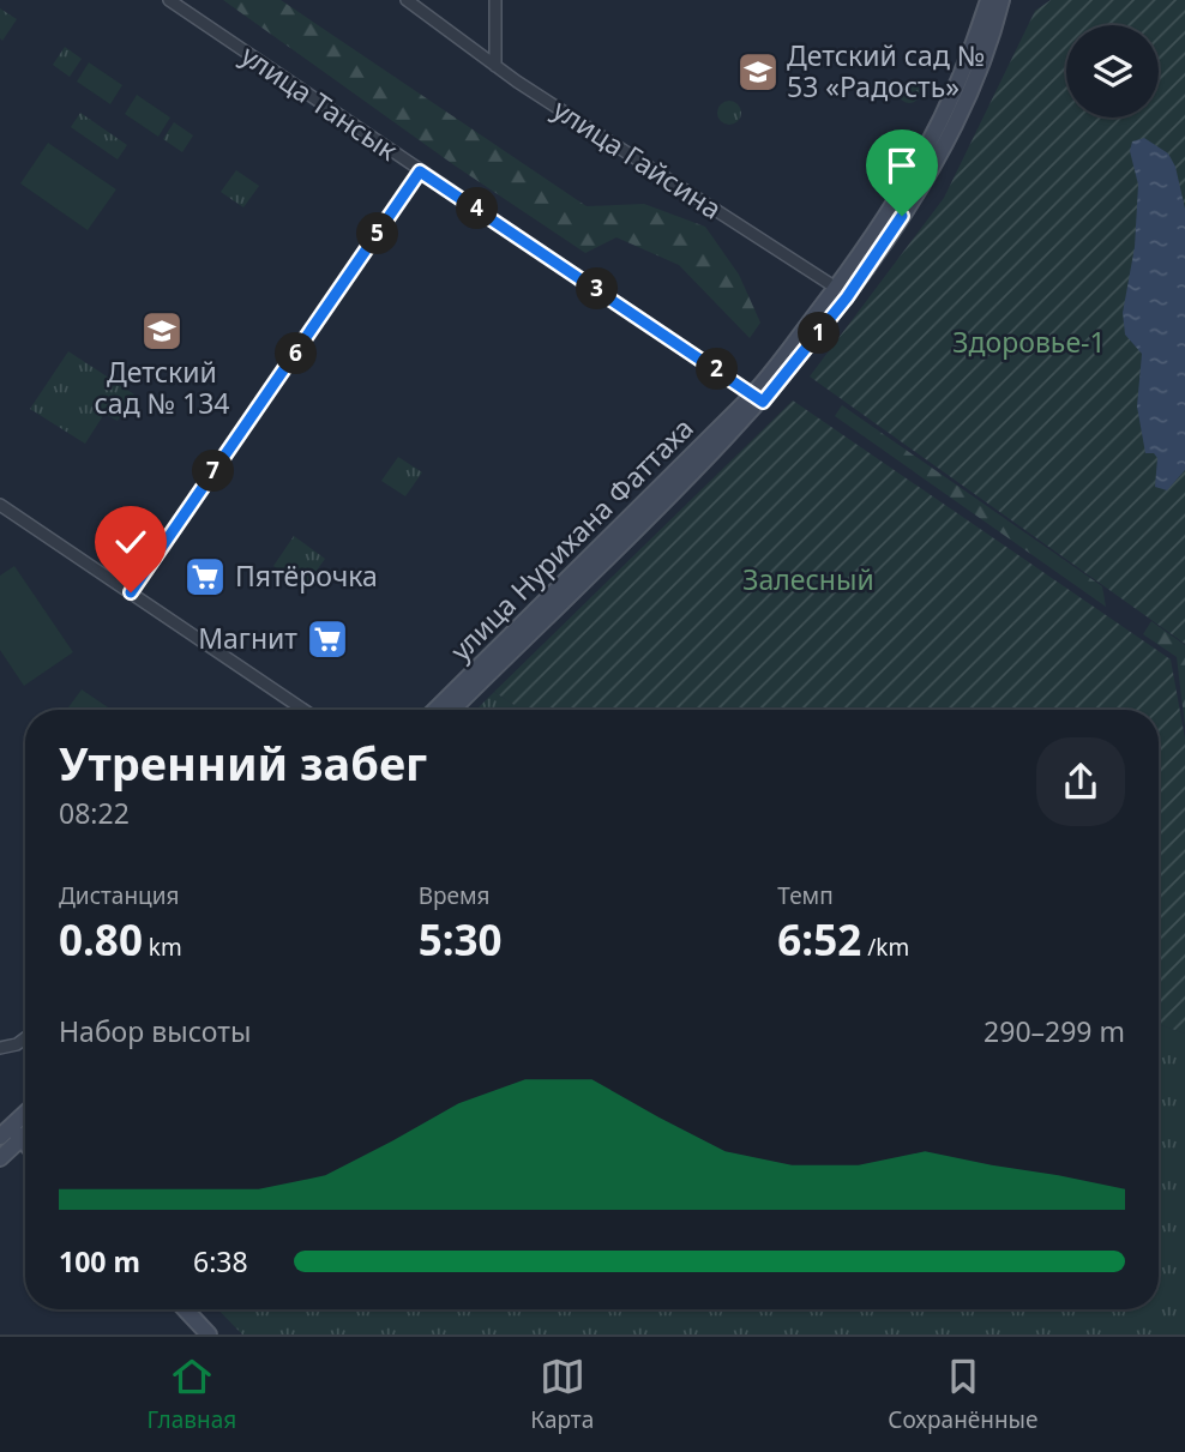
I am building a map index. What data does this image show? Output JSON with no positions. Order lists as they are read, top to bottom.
{
  "streets": {
    "street": ["улица Тансык", "улица Гайсина", "улица Нурихана Фаттаха"]
  },
  "crossings": [
    ["улица Тансык", "улица Нурихана Фаттаха"]
  ],
  "parks": ["Здоровье-1", "Залесный"],
  "places": {
    "school or university": ["Детский сад № 53 «Радость»", "Детский сад № 134"],
    "supermarket": ["Пятёрочка", "Магнит"]
  },
  "page": {
    "pins": [
      "4",
      "5",
      "3",
      "1",
      "6",
      "2",
      "7"
    ],
    "heading": ["Утренний забег", "08:22"],
    "stats": [
      ["Дистанция", "0.80 km"],
      ["Время", "5:30"],
      ["Темп", "6:52 /km"]
    ],
    "chart": ["Набор высоты", "290–299 m"],
    "list": [
      {
        "name": "100 m",
        "note": "6:38"
      }
    ],
    "tabs": ["Главная", "Карта", "Сохранённые"]
  }
}
